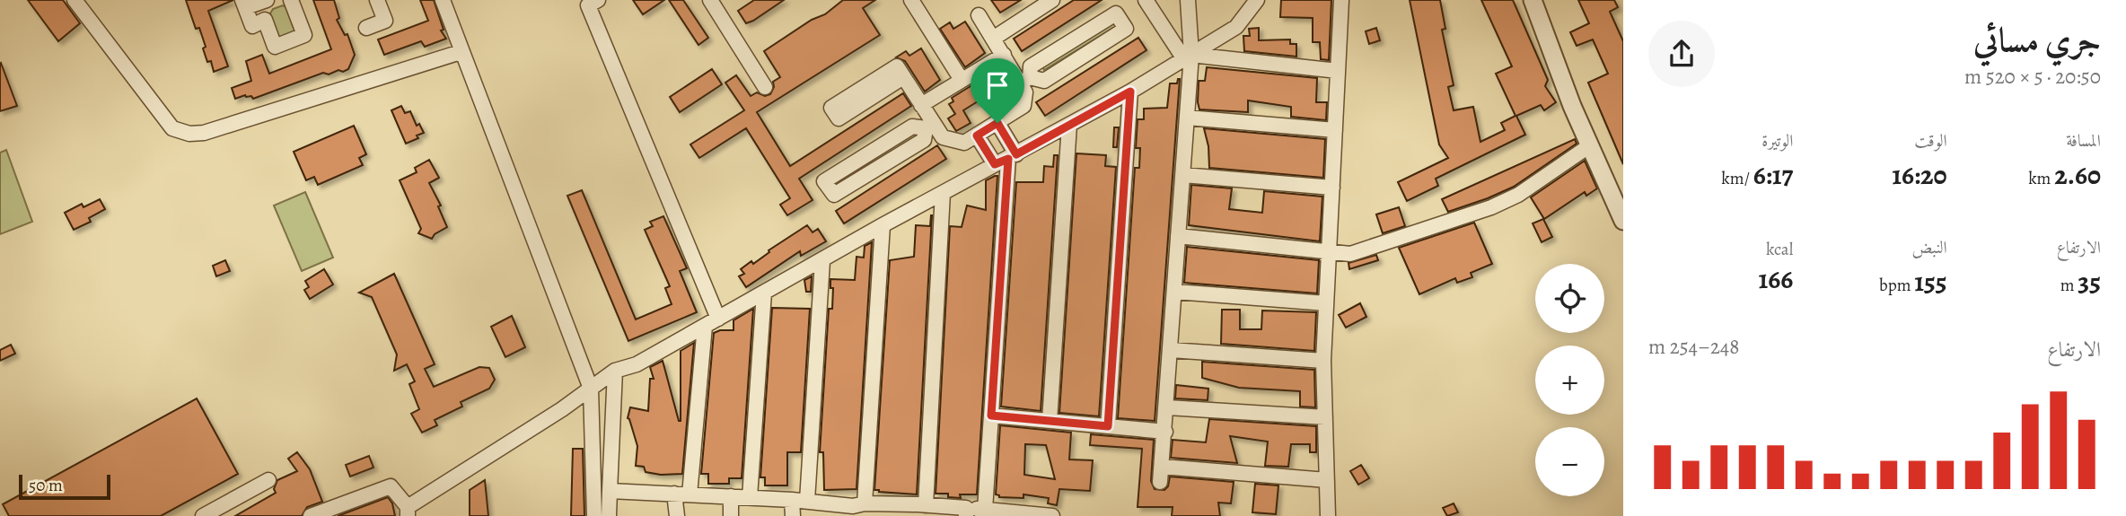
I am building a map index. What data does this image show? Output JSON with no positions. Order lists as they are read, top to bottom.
{
  "scale_bar": "50 m",
  "page": {
    "heading": ["جري مسائي", "20:50 · 5 × 520 m"],
    "stats": [
      ["المسافة", "2.60 km"],
      ["الوقت", "16:20"],
      ["الوتيرة", "6:17 /km"],
      ["الارتفاع", "35 m"],
      ["النبض", "155 bpm"],
      ["kcal", "166"]
    ],
    "map_buttons": ["+", "−"],
    "chart": ["الارتفاع", "248–254 m"],
    "scale": "50 m"
  }
}
